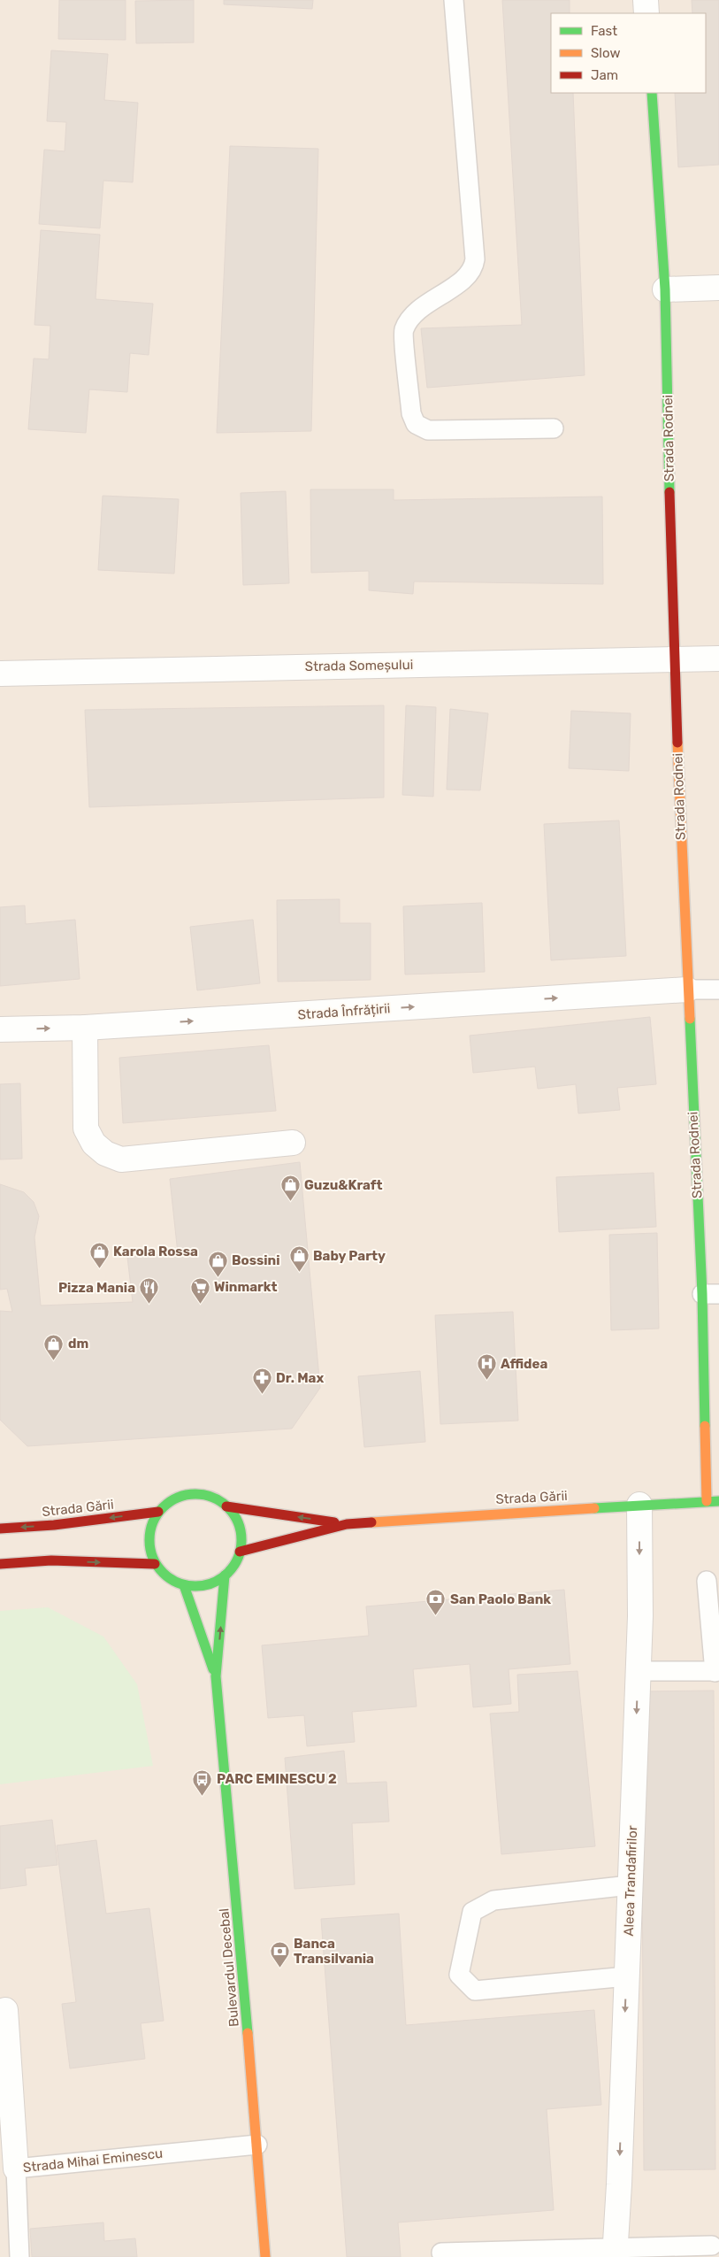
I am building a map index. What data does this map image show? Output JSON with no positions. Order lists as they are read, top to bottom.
{
  "streets": {
    "street": [
      "Strada Rodnei",
      "Strada Someșului",
      "Strada Înfrățirii",
      "Strada Gării",
      "Aleea Trandafirilor",
      "Bulevardul Decebal"
    ],
    "lane": ["Strada Mihai Eminescu"]
  },
  "crossings": [
    ["Strada Rodnei", "Strada Someșului"],
    ["Strada Rodnei", "Strada Înfrățirii"],
    ["Strada Rodnei", "Strada Gării"],
    ["Strada Gării", "Aleea Trandafirilor"],
    ["Strada Gării", "Bulevardul Decebal"],
    ["Bulevardul Decebal", "Strada Mihai Eminescu"]
  ],
  "one_way": ["Strada Înfrățirii", "Aleea Trandafirilor"],
  "places": {
    "shop": [
      "Guzu&Kraft",
      "Karola Rossa",
      "Baby Party",
      "Bossini",
      "dm"
    ],
    "supermarket": ["Winmarkt"],
    "restaurant": ["Pizza Mania"],
    "hospital": ["Affidea"],
    "pharmacy": ["Dr. Max"],
    "bank": ["San Paolo Bank", "Banca Transilvania"],
    "bus stop": ["PARC EMINESCU 2"]
  },
  "legend": ["Fast", "Slow", "Jam"]
}
